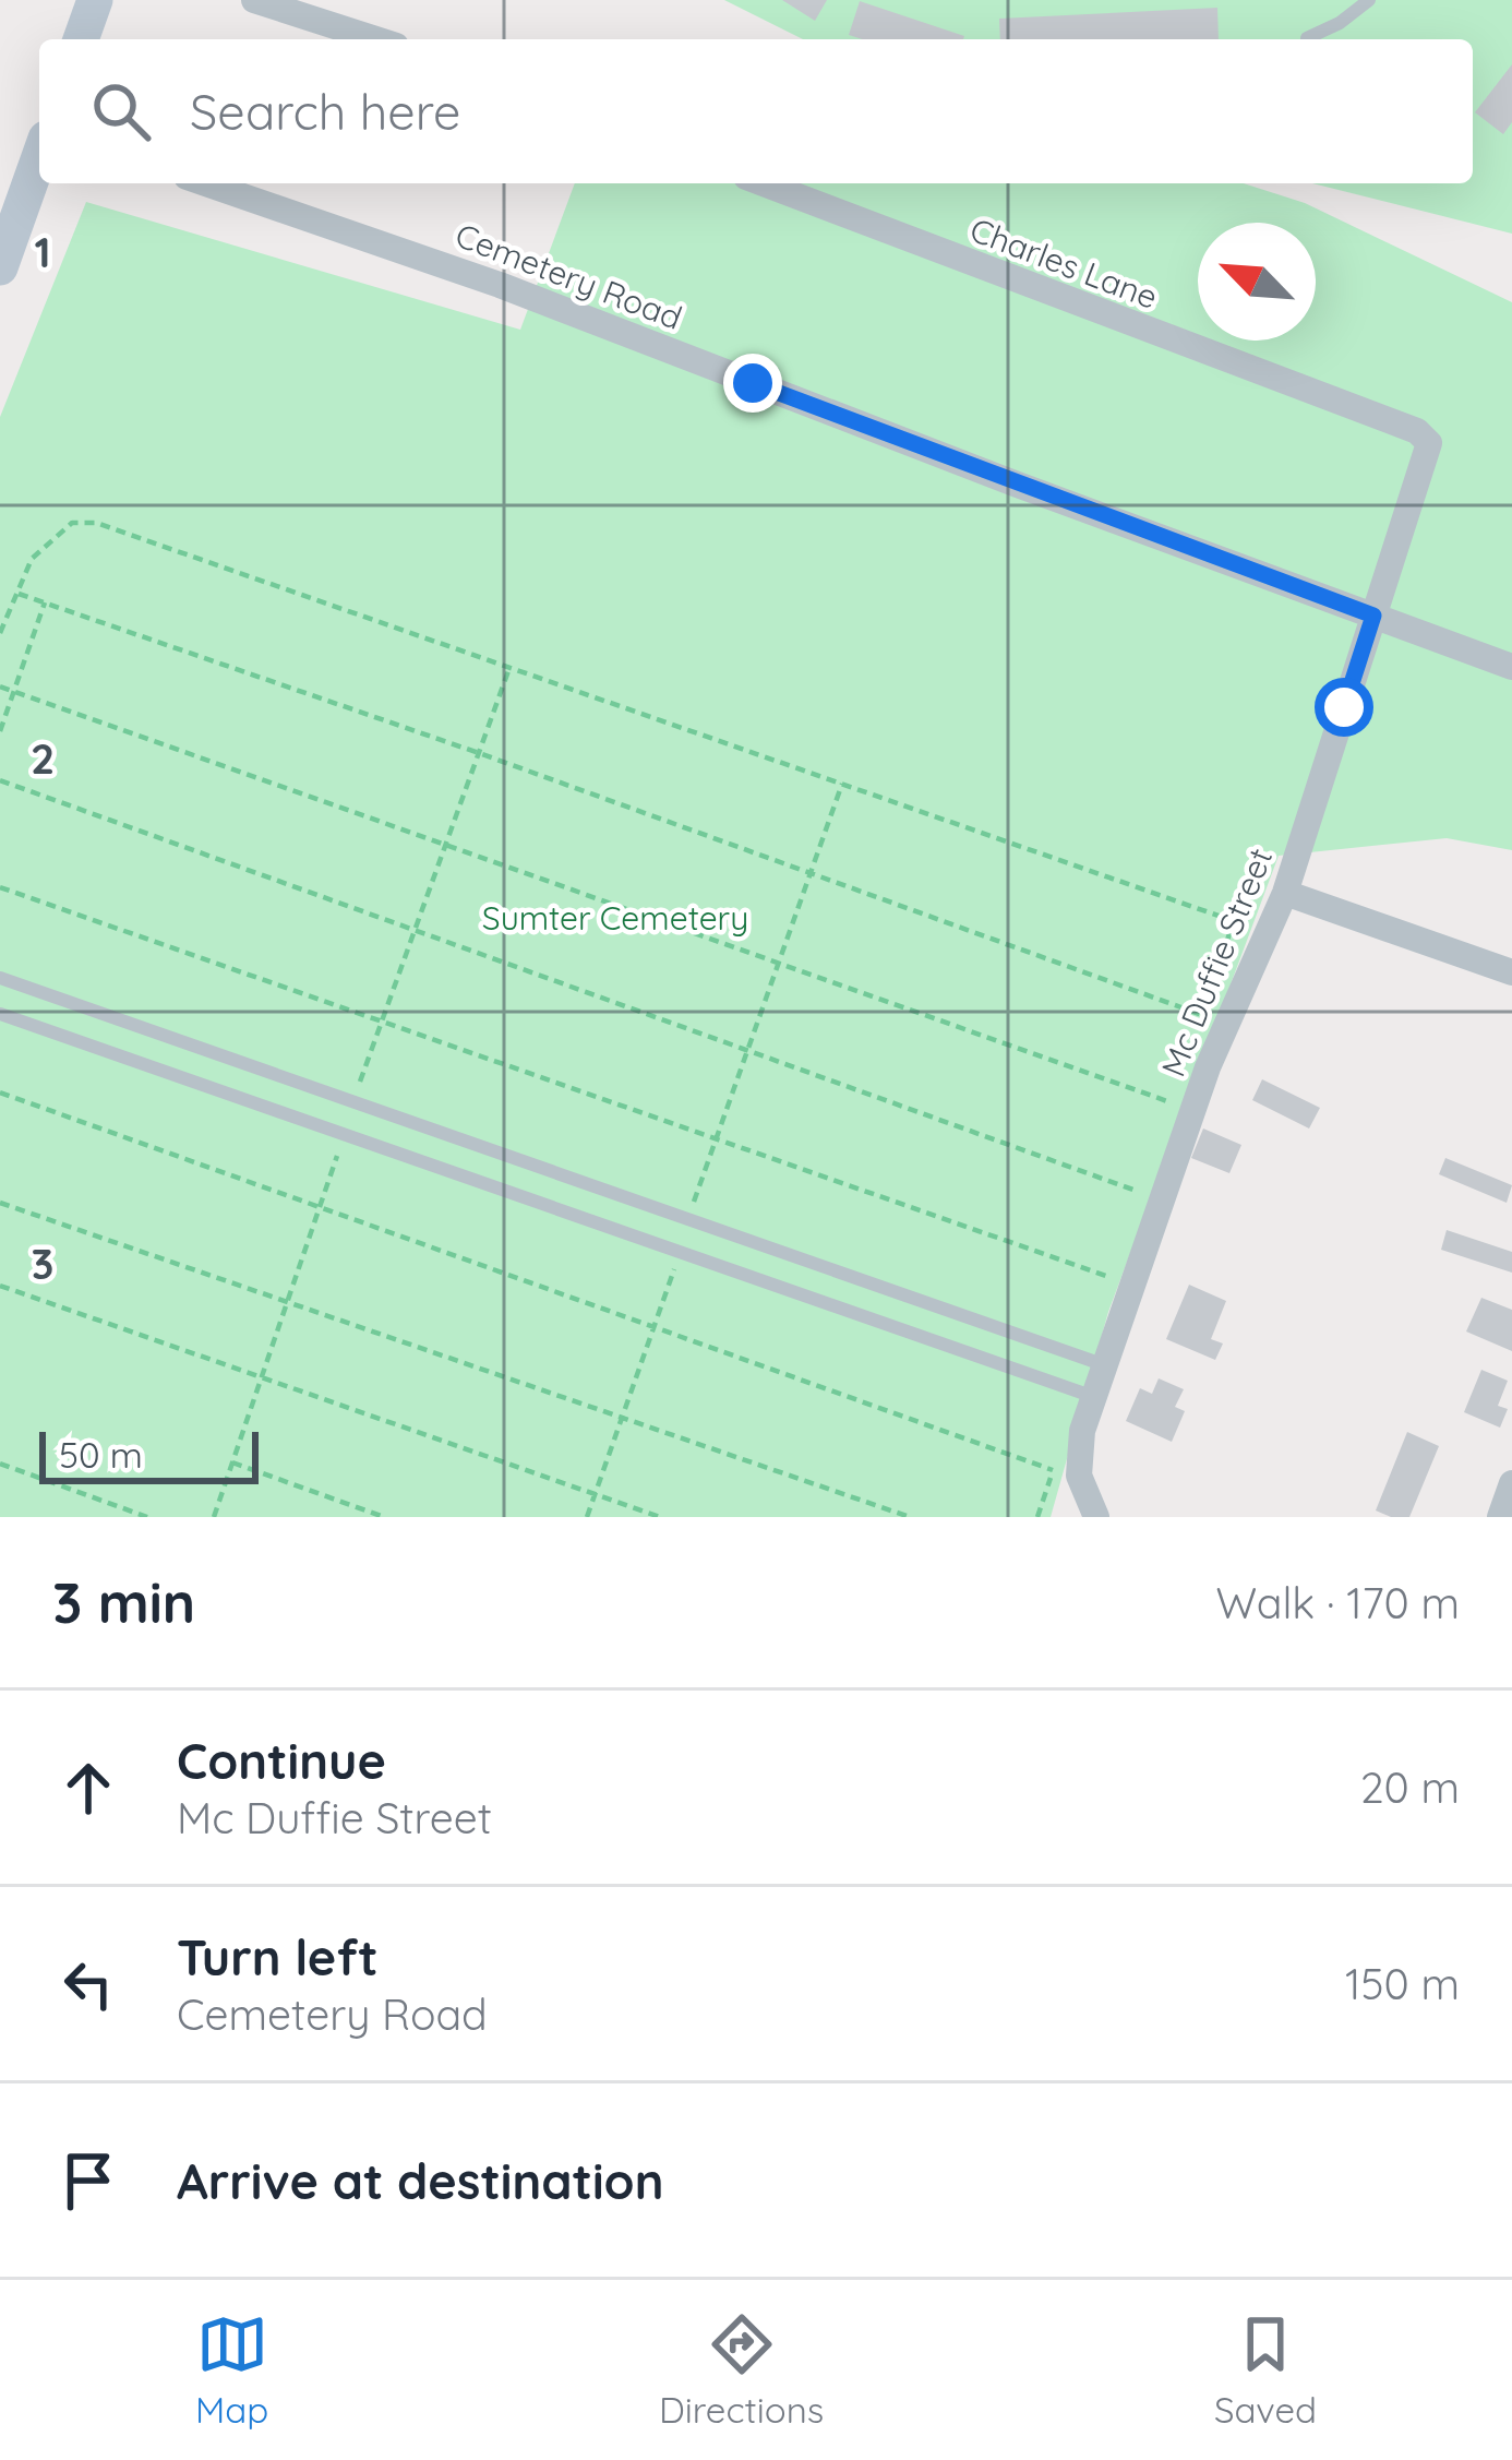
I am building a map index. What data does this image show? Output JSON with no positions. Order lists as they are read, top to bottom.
{
  "streets": {
    "street": ["Charles Lane", "Cemetery Road", "Mc Duffie Street"]
  },
  "crossings": [
    ["Charles Lane", "Mc Duffie Street"],
    ["Cemetery Road", "Mc Duffie Street"]
  ],
  "parks": ["Sumter Cemetery"],
  "scale_bar": "50 m",
  "north": "top left",
  "page": {
    "search": "Search here",
    "scale": "50 m",
    "heading": ["3 min", "Walk · 170 m"],
    "list": [
      ["Continue", "Mc Duffie Street", "20 m"],
      ["Turn left", "Cemetery Road", "150 m"],
      "Arrive at destination"
    ],
    "nav": ["Map", "Directions", "Saved"]
  },
  "grid": {
    "rows": ["1", "2", "3"]
  }
}
